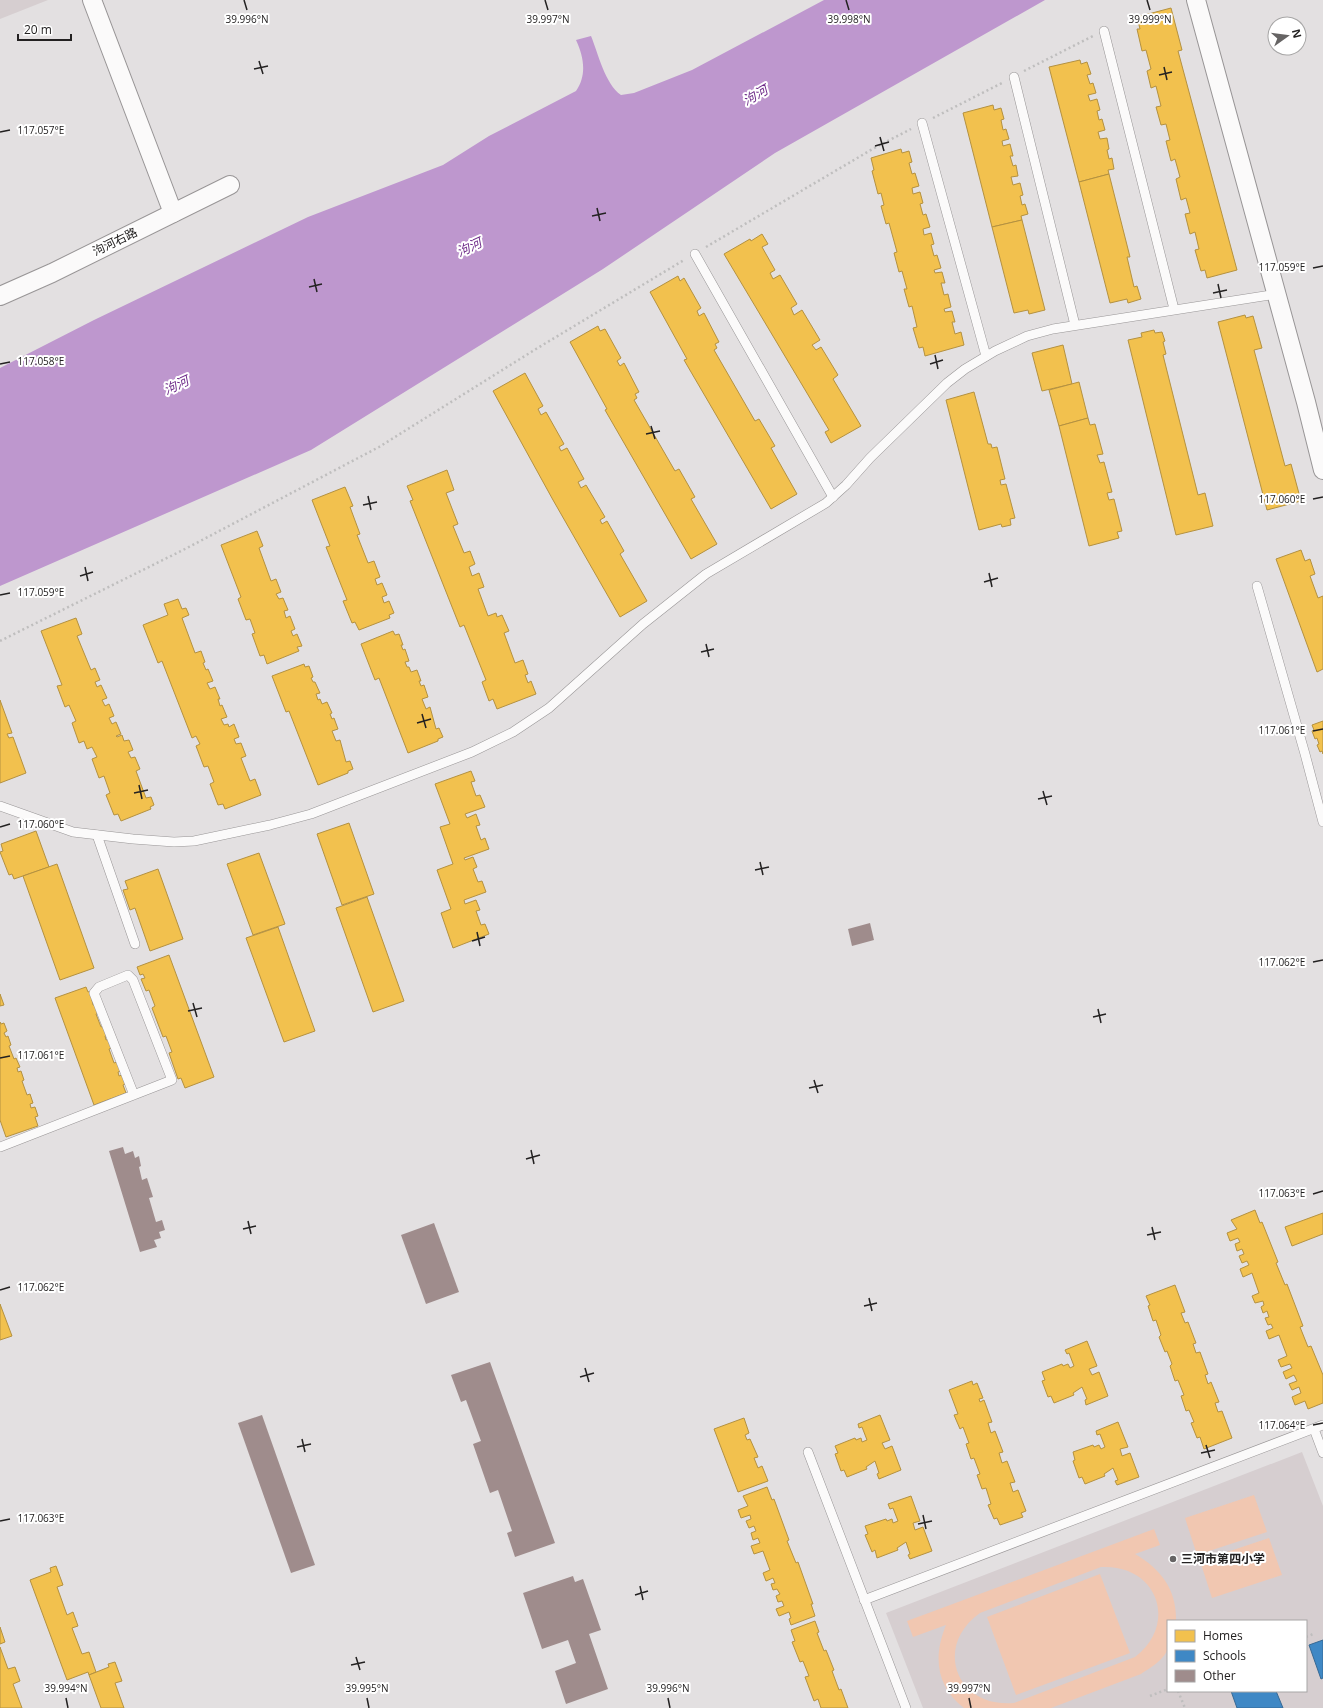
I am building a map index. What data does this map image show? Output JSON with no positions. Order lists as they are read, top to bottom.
{
  "streets": {
    "street": ["泃河右路"]
  },
  "water": ["泃河"],
  "places": ["三河市第四小学"],
  "legend": ["Homes", "Schools", "Other"],
  "scale_bar": "20 m",
  "north": "right",
  "coordinates": [
    "39.996°N",
    "39.997°N",
    "39.998°N",
    "39.999°N",
    "117.057°E",
    "117.059°E",
    "117.058°E",
    "117.060°E",
    "117.061°E",
    "117.062°E",
    "117.063°E",
    "117.064°E",
    "39.994°N",
    "39.995°N"
  ]
}
